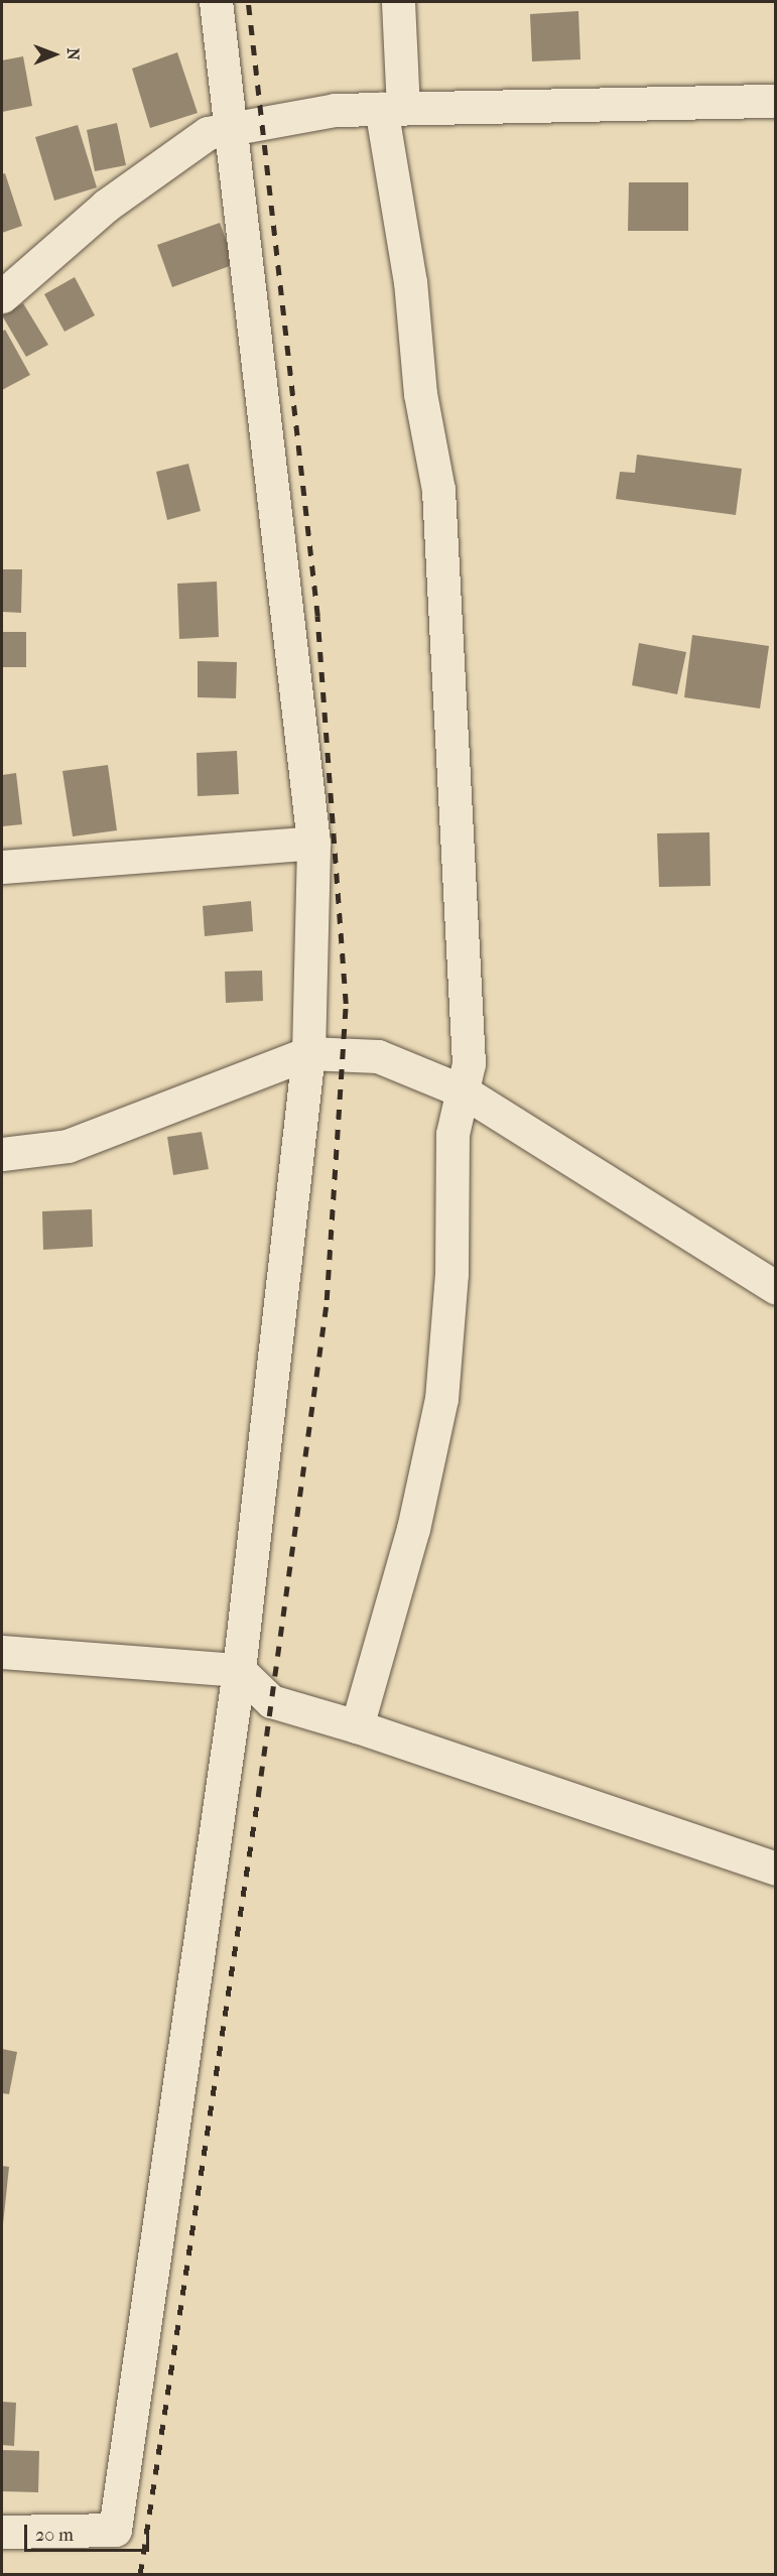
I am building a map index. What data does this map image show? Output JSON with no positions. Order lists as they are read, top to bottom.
{
  "scale_bar": "20 m",
  "north": "right"
}
